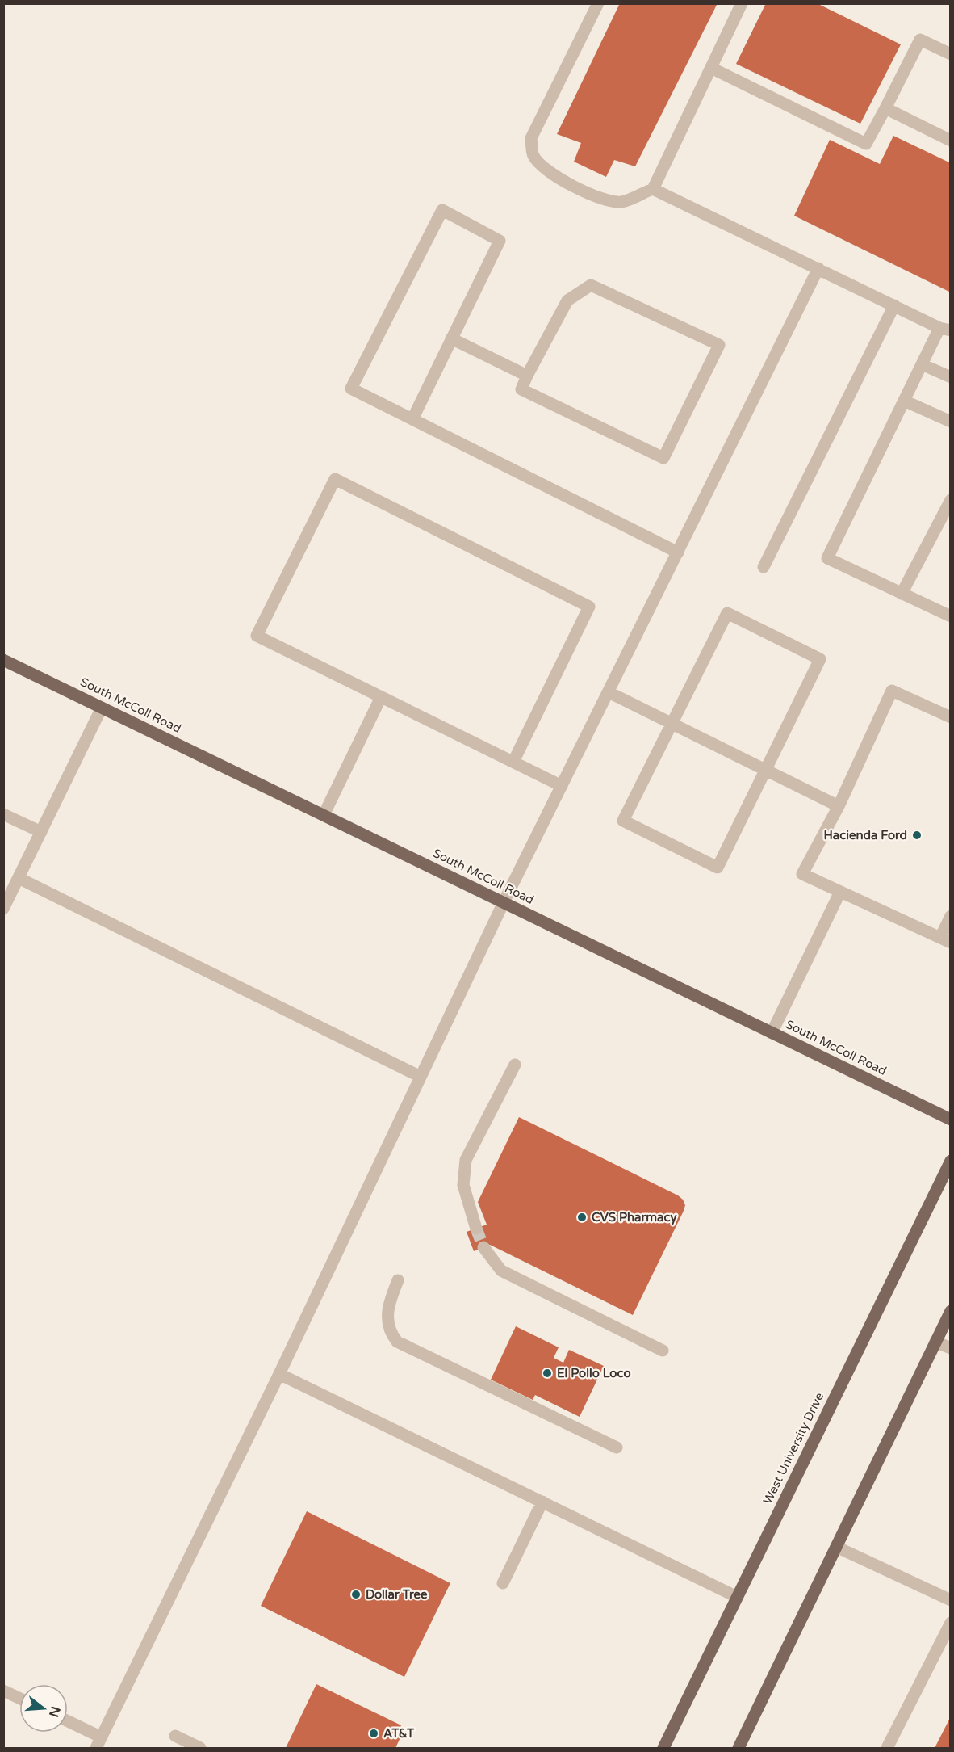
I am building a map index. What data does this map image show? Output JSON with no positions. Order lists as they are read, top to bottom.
{
  "streets": {
    "main road": ["South McColl Road", "West University Drive"]
  },
  "places": [
    "Hacienda Ford",
    "CVS Pharmacy",
    "El Pollo Loco",
    "Dollar Tree",
    "AT&T"
  ],
  "north": "right"
}
